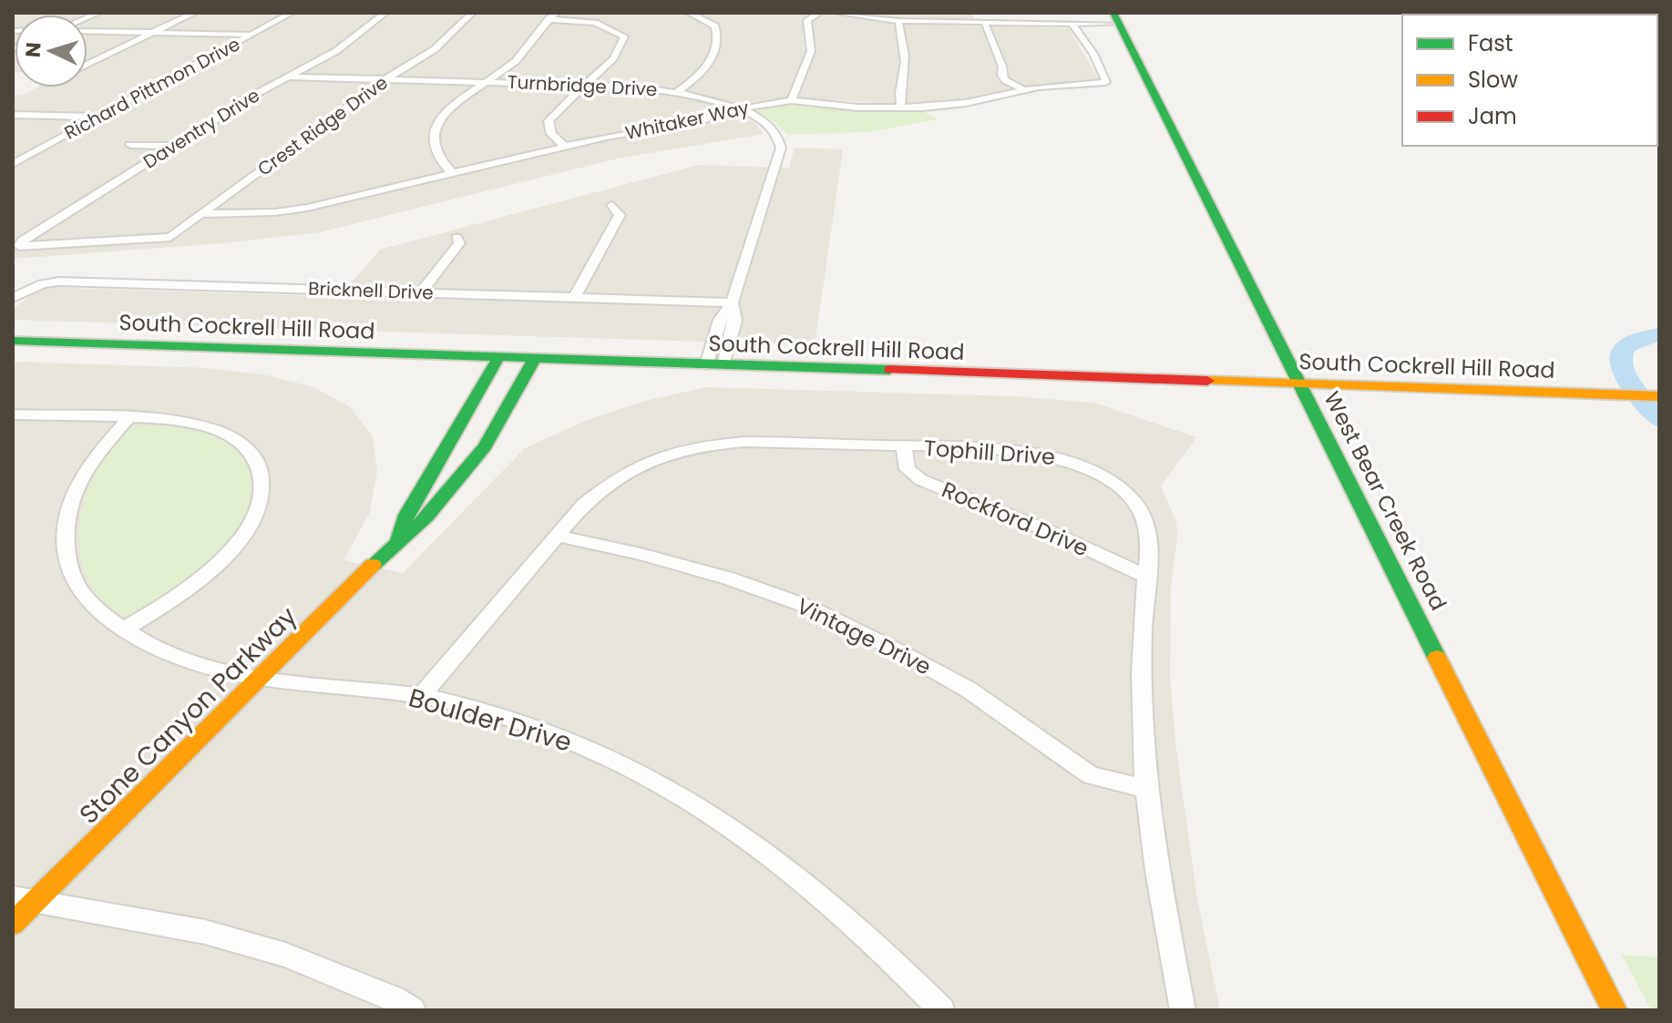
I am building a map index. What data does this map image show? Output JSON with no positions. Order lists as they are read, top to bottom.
{
  "streets": {
    "main road": ["South Cockrell Hill Road", "West Bear Creek Road", "Stone Canyon Parkway"],
    "street": [
      "Turnbridge Drive",
      "Richard Pittmon Drive",
      "Whitaker Way",
      "Crest Ridge Drive",
      "Daventry Drive",
      "Bricknell Drive",
      "Tophill Drive",
      "Rockford Drive",
      "Vintage Drive",
      "Boulder Drive"
    ]
  },
  "crossings": [
    ["Turnbridge Drive", "Whitaker Way"],
    ["Turnbridge Drive", "Crest Ridge Drive"],
    ["Turnbridge Drive", "Daventry Drive"],
    ["Turnbridge Drive", "Bricknell Drive"],
    ["Turnbridge Drive", "South Cockrell Hill Road"],
    ["Whitaker Way", "Crest Ridge Drive"],
    ["Crest Ridge Drive", "Daventry Drive"],
    ["South Cockrell Hill Road", "West Bear Creek Road"],
    ["South Cockrell Hill Road", "Stone Canyon Parkway"],
    ["Tophill Drive", "Rockford Drive"],
    ["Tophill Drive", "Vintage Drive"],
    ["Tophill Drive", "Boulder Drive"],
    ["Stone Canyon Parkway", "Boulder Drive"]
  ],
  "legend": ["Fast", "Slow", "Jam"],
  "north": "left"
}
